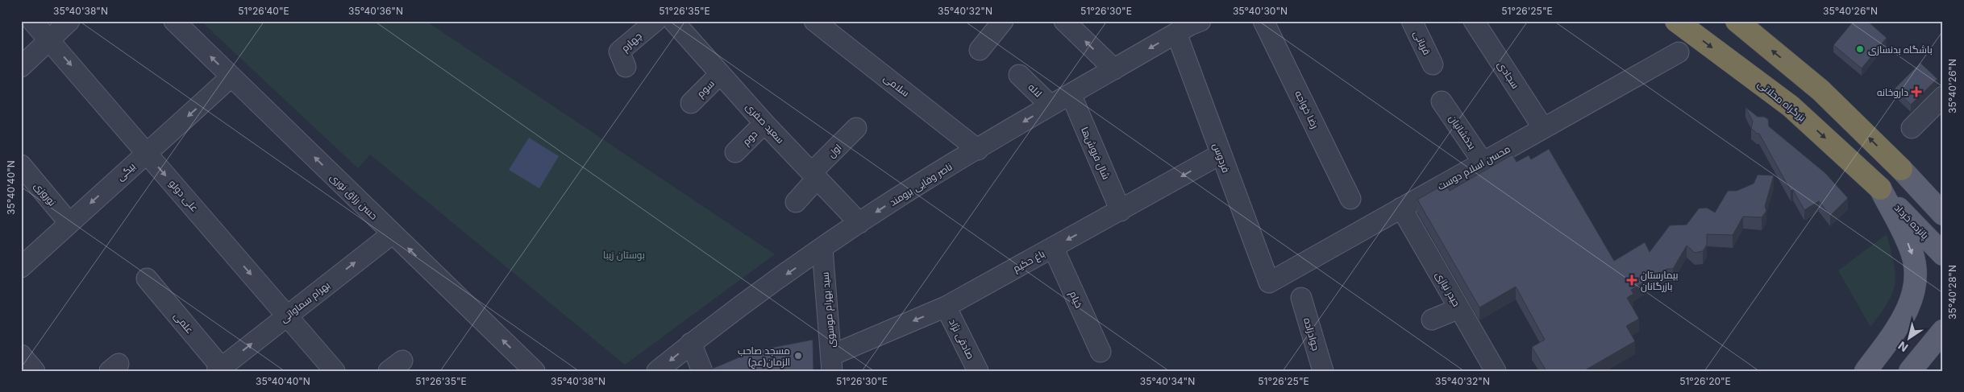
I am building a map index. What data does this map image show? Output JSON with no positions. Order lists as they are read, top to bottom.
{
  "streets": {
    "highway": ["بزرگراه محلاتی"],
    "main road": ["پانزده خرداد"],
    "street": [
      "چهارم",
      "قربانی",
      "سجادی",
      "سلامی",
      "سوم",
      "لاله",
      "رضا خواجه",
      "سعید صفری",
      "بدخشانیان",
      "دوم",
      "اول",
      "شال فروش‌ها",
      "فردوس",
      "محسن اسلام دوست",
      "بیگی",
      "ناصر وفایی برومند",
      "نوروزی",
      "علی دولو",
      "حسن رزاق نوری",
      "باغ حکیم",
      "حیدر نیازی",
      "خیام",
      "بهرام سماواتی",
      "سید بهرام موسوی",
      "علمی",
      "جوادزاده",
      "صادقی نژاد"
    ]
  },
  "crossings": [
    ["سجادی", "محسن اسلام دوست"],
    ["سلامی", "ناصر وفایی برومند"],
    ["سوم", "سعید صفری"],
    ["لاله", "ناصر وفایی برومند"],
    ["بزرگراه محلاتی", "پانزده خرداد"],
    ["سعید صفری", "دوم"],
    ["سعید صفری", "اول"],
    ["سعید صفری", "ناصر وفایی برومند"],
    ["بدخشانیان", "محسن اسلام دوست"],
    ["شال فروش‌ها", "ناصر وفایی برومند"],
    ["شال فروش‌ها", "باغ حکیم"],
    ["فردوس", "محسن اسلام دوست"],
    ["فردوس", "ناصر وفایی برومند"],
    ["فردوس", "باغ حکیم"],
    ["محسن اسلام دوست", "حیدر نیازی"],
    ["بیگی", "نوروزی"],
    ["بیگی", "علی دولو"],
    ["بیگی", "حسن رزاق نوری"],
    ["ناصر وفایی برومند", "سید بهرام موسوی"],
    ["علی دولو", "بهرام سماواتی"],
    ["حسن رزاق نوری", "بهرام سماواتی"],
    ["باغ حکیم", "خیام"],
    ["باغ حکیم", "سید بهرام موسوی"],
    ["باغ حکیم", "صادقی نژاد"],
    ["بهرام سماواتی", "علمی"]
  ],
  "one_way": [
    "بیگی",
    "ناصر وفایی برومند",
    "علی دولو",
    "حسن رزاق نوری",
    "باغ حکیم",
    "بهرام سماواتی"
  ],
  "parks": ["بوستان زیبا"],
  "places": {
    "other": ["باشگاه بدنسازی", "مسجد صاحب الزمان(عج)"],
    "health": ["داروخانه", "بیمارستان بازرگانان"]
  },
  "north": "bottom left",
  "coordinates": [
    "35°40'38\"N",
    "51°26'40\"E",
    "35°40'36\"N",
    "51°26'35\"E",
    "35°40'32\"N",
    "51°26'30\"E",
    "35°40'30\"N",
    "51°26'25\"E",
    "35°40'26\"N",
    "35°40'40\"N",
    "35°40'28\"N",
    "35°40'34\"N",
    "51°26'20\"E"
  ]
}
